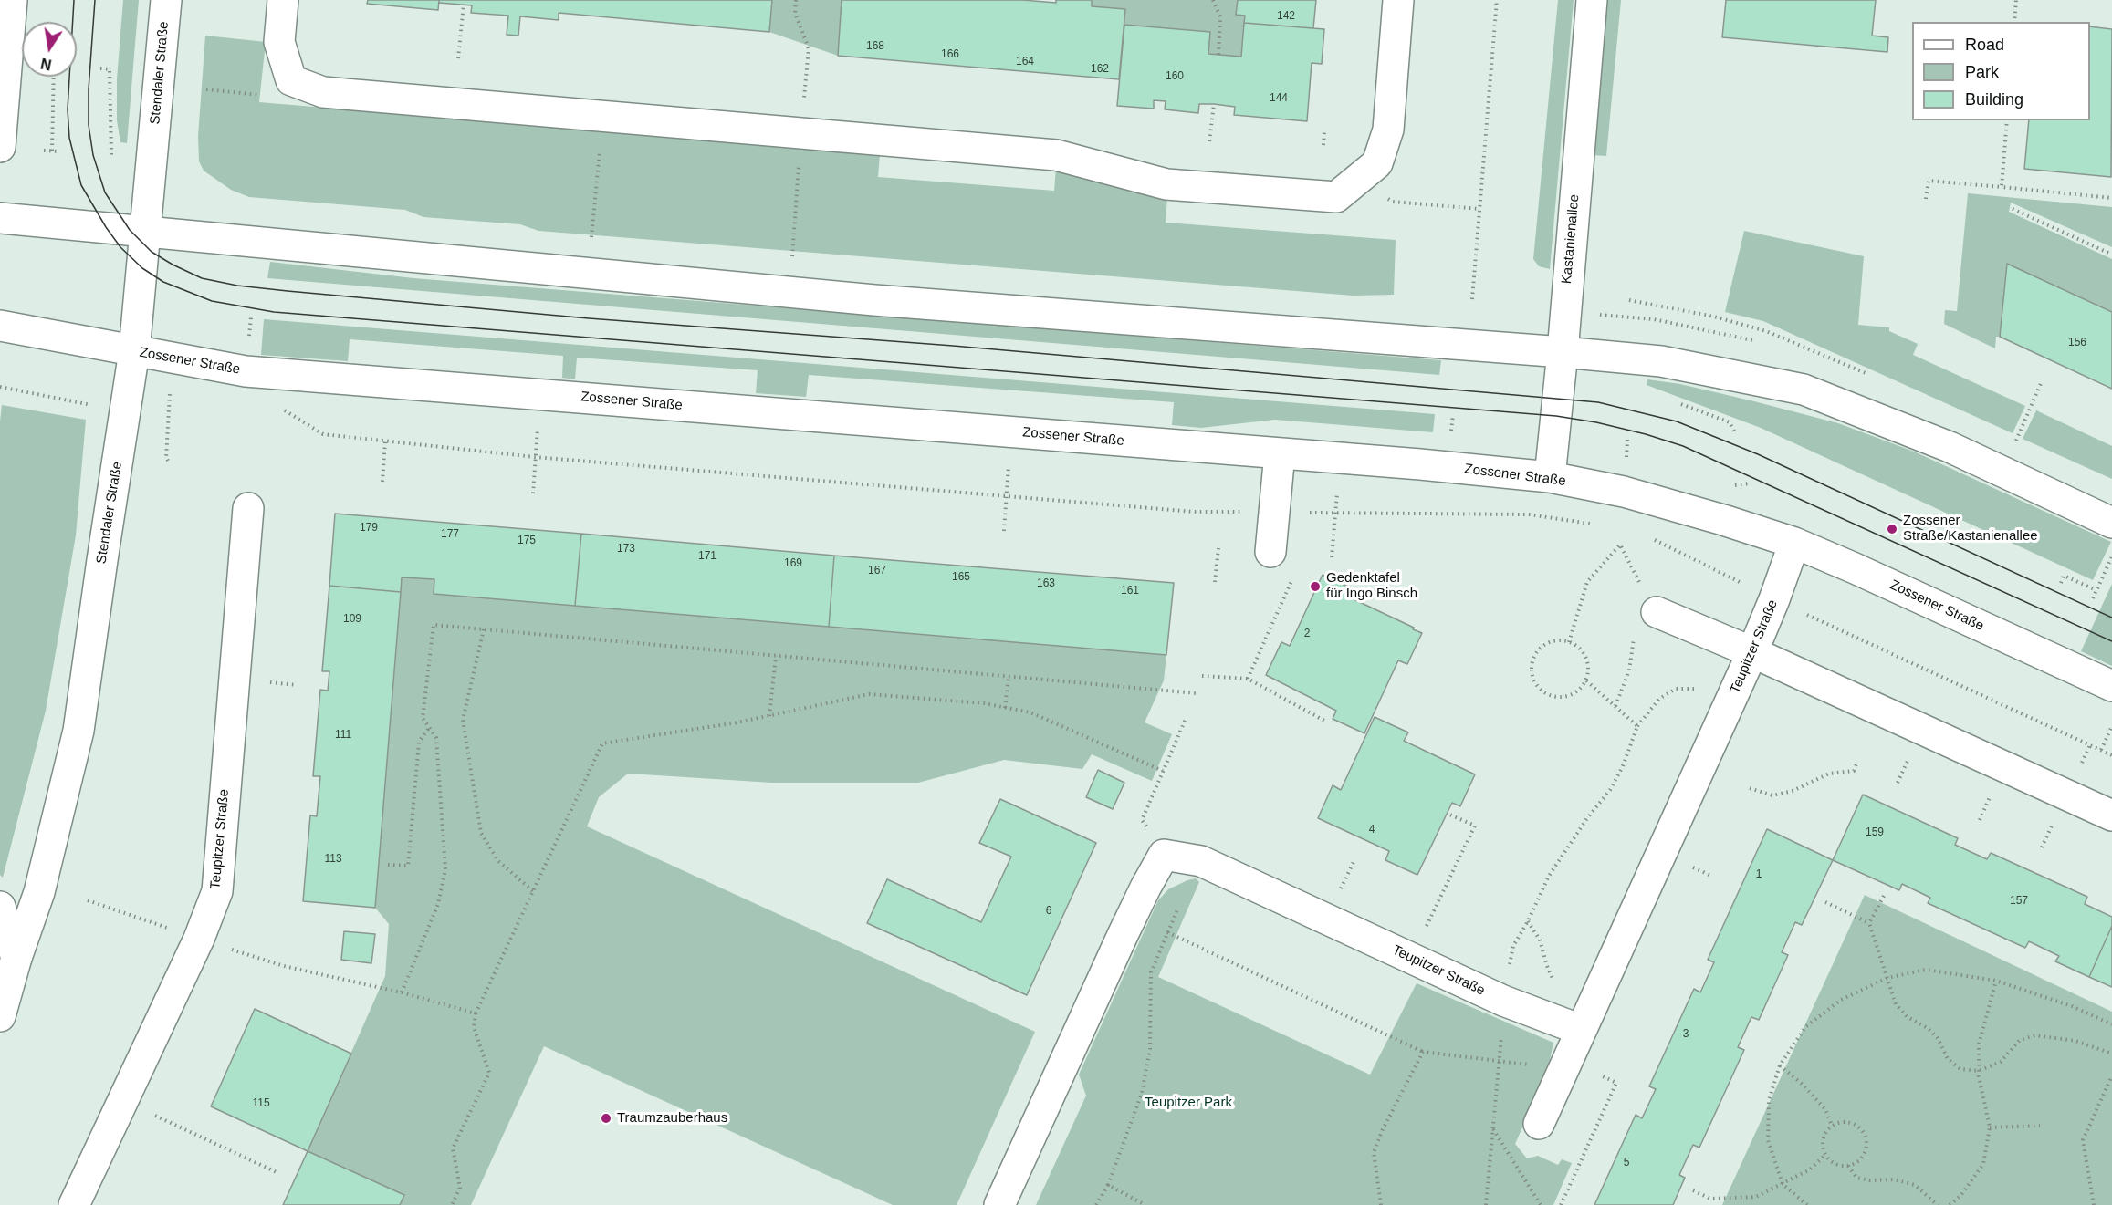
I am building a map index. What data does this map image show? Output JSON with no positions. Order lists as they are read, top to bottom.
{
  "streets": {
    "street": [
      "Stendaler Straße",
      "Kastanienallee",
      "Zossener Straße",
      "Teupitzer Straße"
    ]
  },
  "crossings": [
    ["Stendaler Straße", "Zossener Straße"],
    ["Kastanienallee", "Zossener Straße"],
    ["Zossener Straße", "Teupitzer Straße"]
  ],
  "parks": ["Teupitzer Park"],
  "places": ["Zossener Straße/Kastanienallee", "Gedenktafel für Ingo Binsch", "Traumzauberhaus"],
  "house_numbers": [
    "142",
    "168",
    "166",
    "164",
    "162",
    "160",
    "144",
    "156",
    "179",
    "177",
    "175",
    "173",
    "171",
    "169",
    "167",
    "165",
    "163",
    "161",
    "109",
    "2",
    "111",
    "4",
    "159",
    "113",
    "1",
    "157",
    "6",
    "3",
    "115",
    "5"
  ],
  "legend": ["Road", "Park", "Building"],
  "north": "bottom"
}
